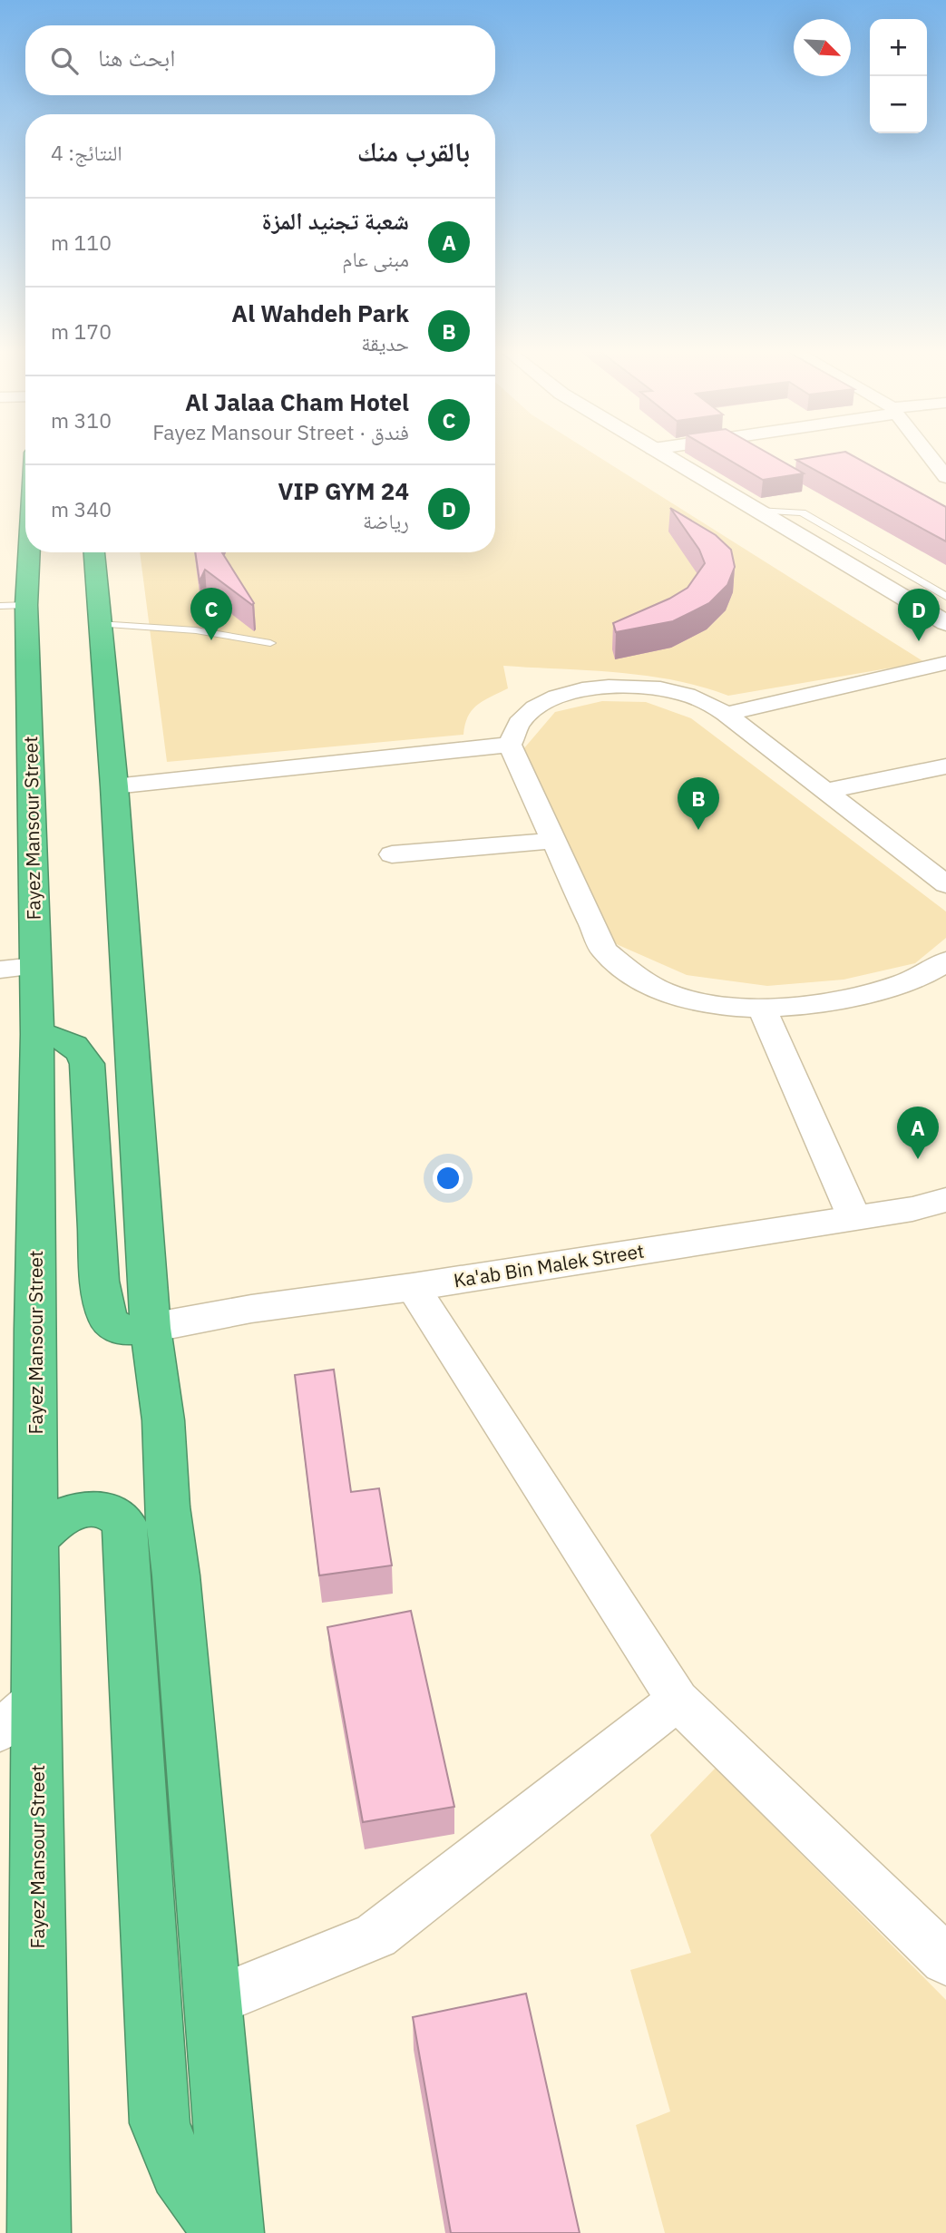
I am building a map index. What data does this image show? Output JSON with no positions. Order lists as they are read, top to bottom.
{
  "streets": {
    "highway": ["Fayez Mansour Street"],
    "main road": ["Ka'ab Bin Malek Street"]
  },
  "north": "bottom right",
  "page": {
    "map_buttons": ["+", "−"],
    "search": "ابحث هنا",
    "heading": ["بالقرب منك", "النتائج: 4"],
    "list": [
      {
        "mark": "A",
        "name": "شعبة تجنيد المزة",
        "note": "مبنى عام",
        "value": "110 m"
      },
      {
        "mark": "B",
        "name": "Al Wahdeh Park",
        "note": "حديقة",
        "value": "170 m"
      },
      {
        "mark": "C",
        "name": "Al Jalaa Cham Hotel",
        "note": "فندق · Fayez Mansour Street",
        "value": "310 m"
      },
      {
        "mark": "D",
        "name": "24 VIP GYM",
        "note": "رياضة",
        "value": "340 m"
      }
    ],
    "pins": [
      "C",
      "D",
      "B",
      "A"
    ]
  }
}
